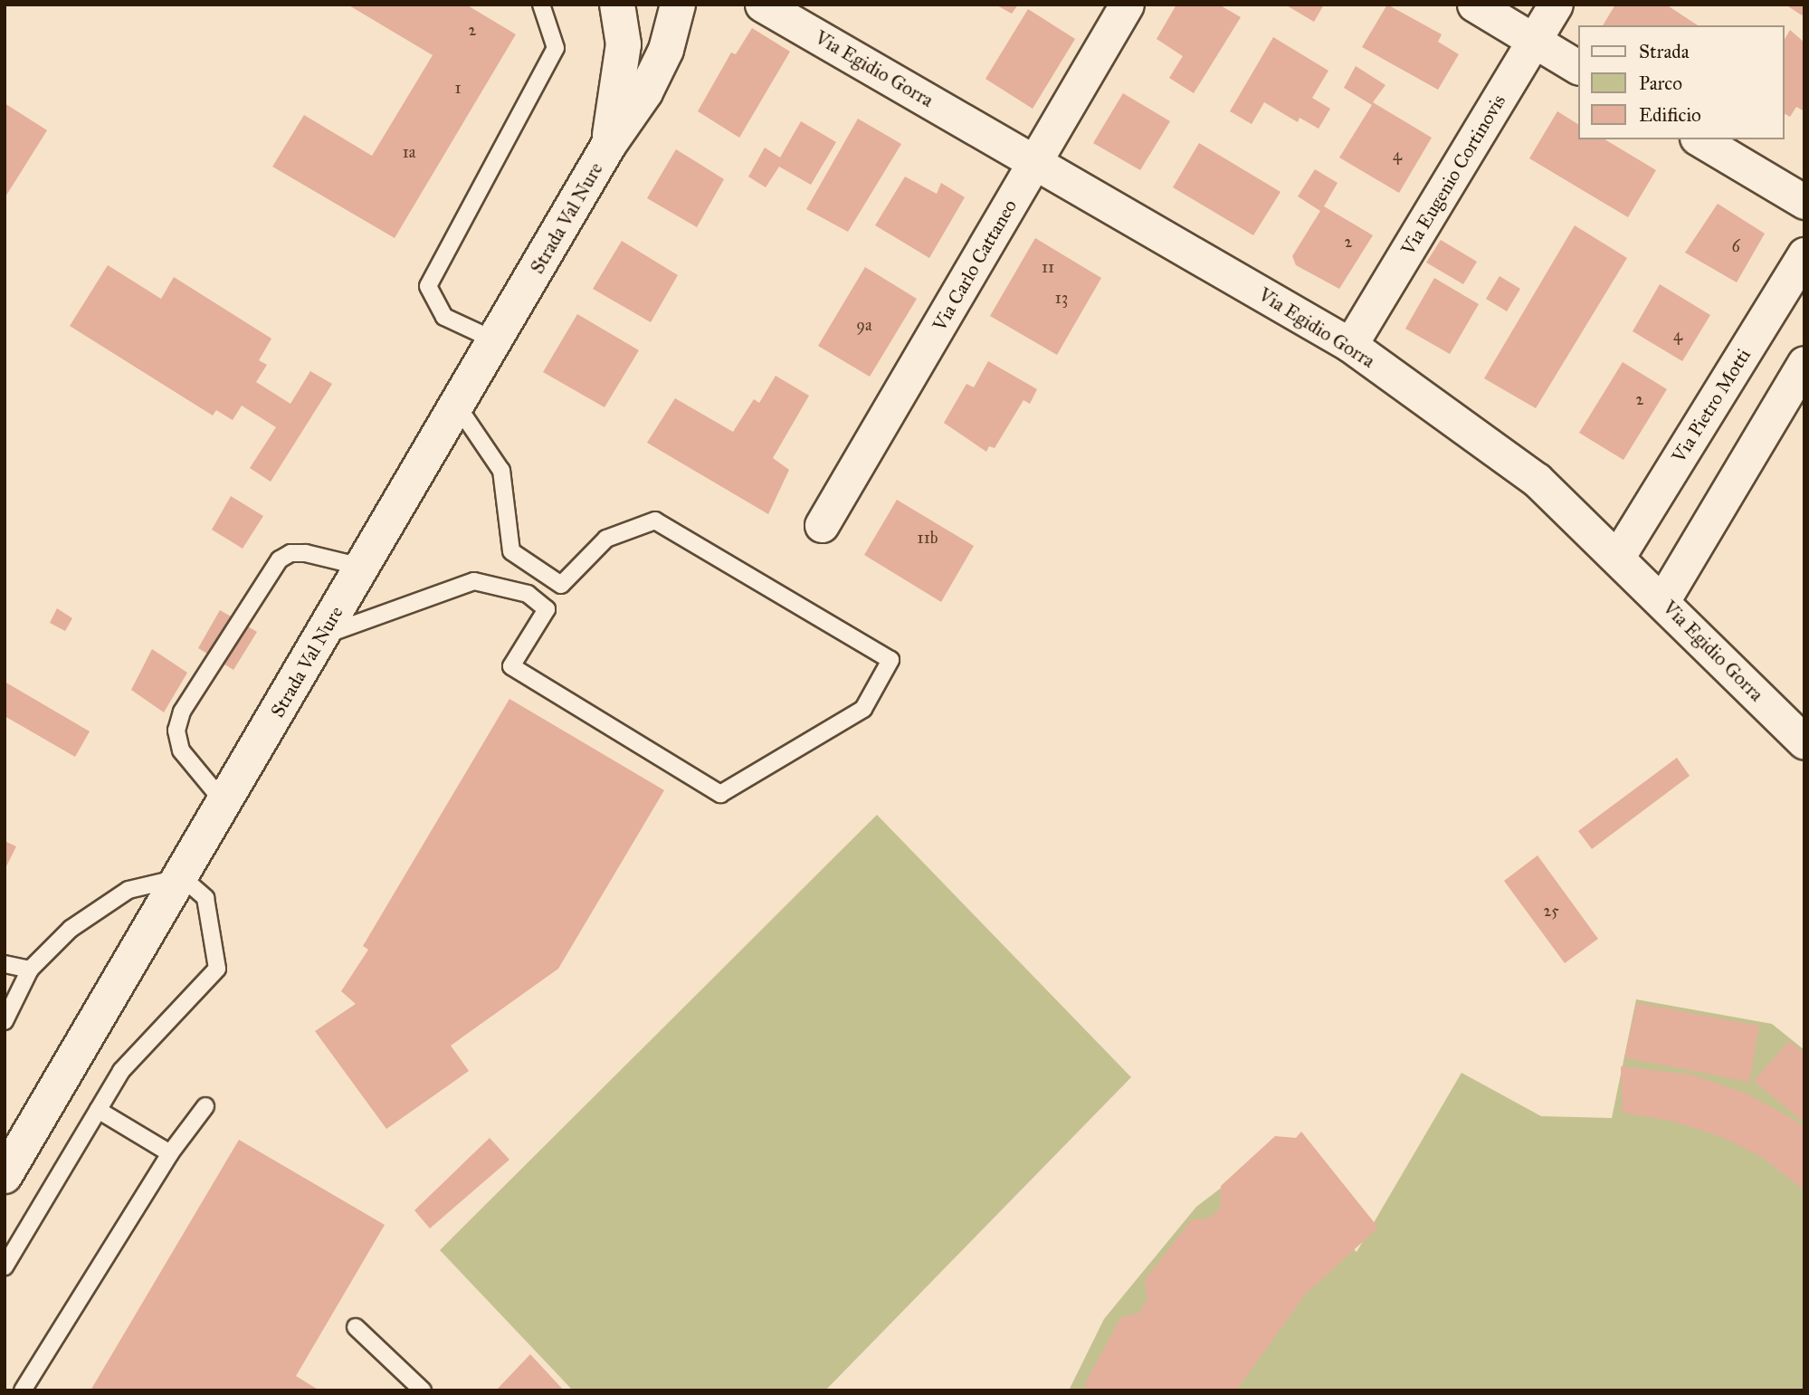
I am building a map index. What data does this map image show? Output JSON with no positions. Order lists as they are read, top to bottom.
{
  "streets": {
    "main road": ["Strada Val Nure"],
    "street": [
      "Via Egidio Gorra",
      "Via Eugenio Cortinovis",
      "Via Carlo Cattaneo",
      "Via Pietro Motti"
    ]
  },
  "crossings": [
    ["Via Egidio Gorra", "Via Eugenio Cortinovis"],
    ["Via Egidio Gorra", "Via Carlo Cattaneo"],
    ["Via Egidio Gorra", "Via Pietro Motti"]
  ],
  "house_numbers": [
    "2",
    "1",
    "1a",
    "4",
    "2",
    "6",
    "11",
    "13",
    "9a",
    "4",
    "2",
    "11b",
    "25"
  ],
  "legend": ["Strada", "Parco", "Edificio"]
}
